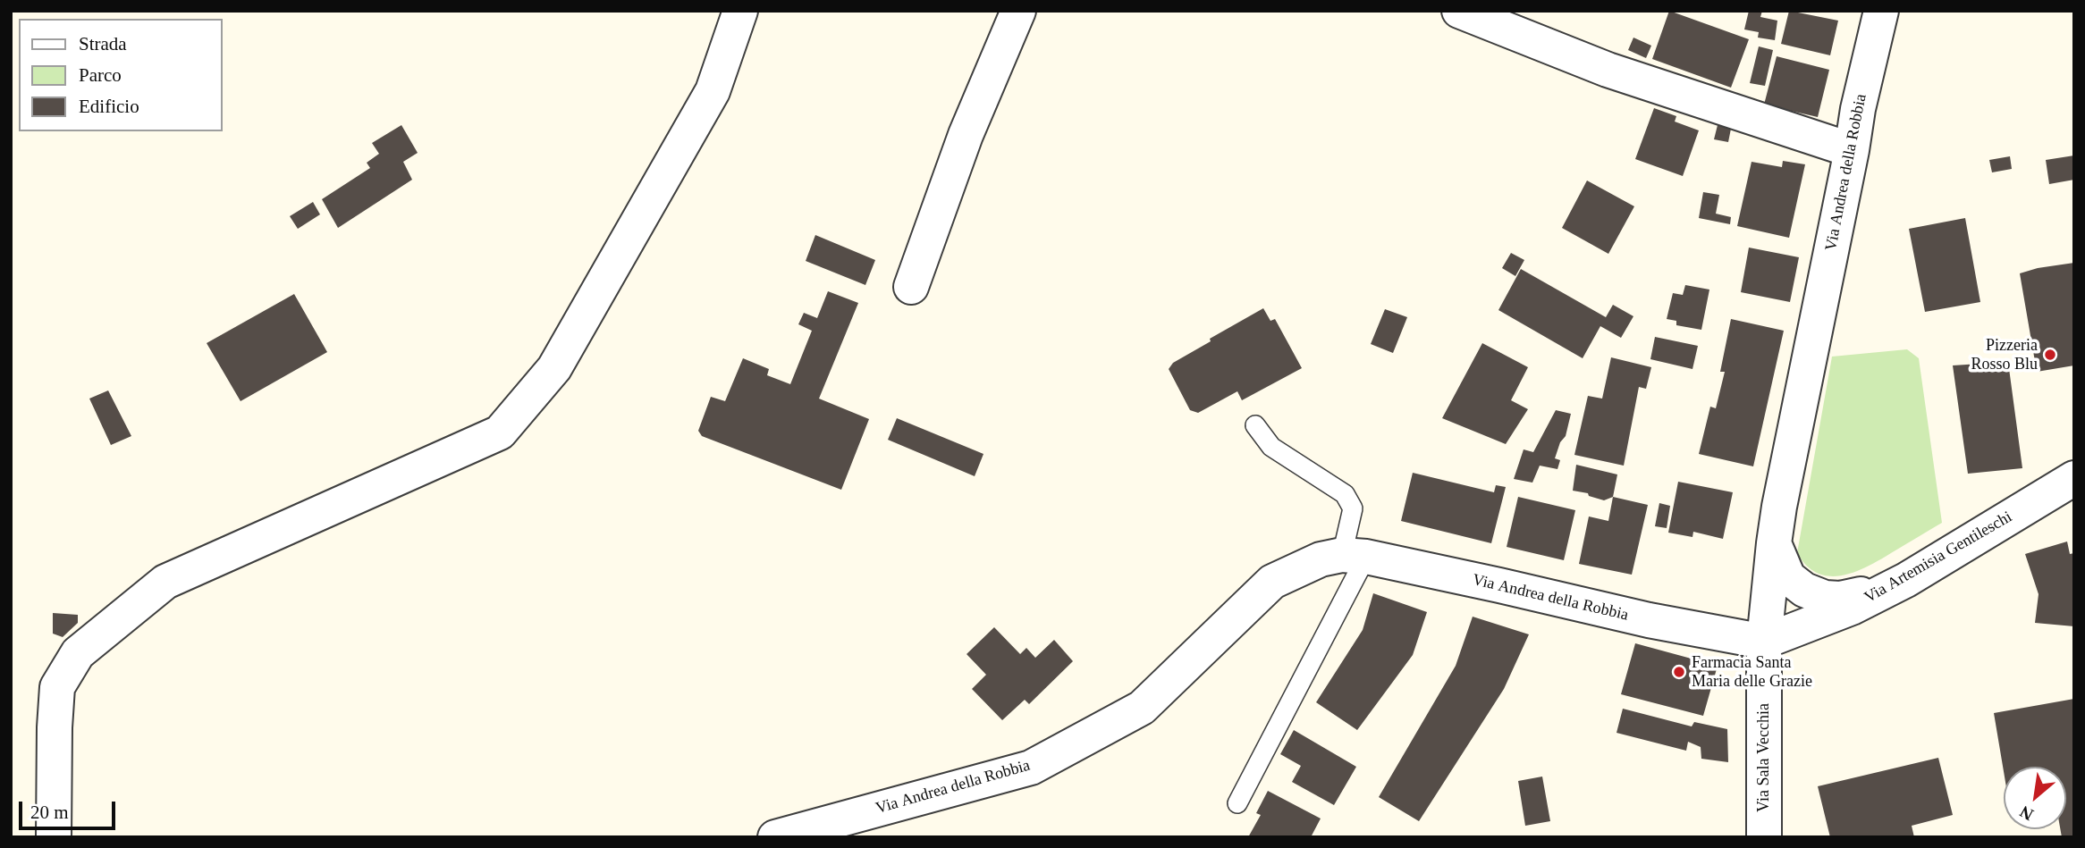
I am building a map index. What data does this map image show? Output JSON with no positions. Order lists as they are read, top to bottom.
{
  "streets": {
    "street": ["Via Andrea della Robbia", "Via Artemisia Gentileschi", "Via Sala Vecchia"]
  },
  "crossings": [
    ["Via Andrea della Robbia", "Via Artemisia Gentileschi"],
    ["Via Andrea della Robbia", "Via Sala Vecchia"],
    ["Via Artemisia Gentileschi", "Via Sala Vecchia"]
  ],
  "places": ["Pizzeria Rosso Blu", "Farmacia Santa Maria delle Grazie"],
  "legend": ["Strada", "Parco", "Edificio"],
  "scale_bar": "20 m",
  "north": "bottom left"
}
